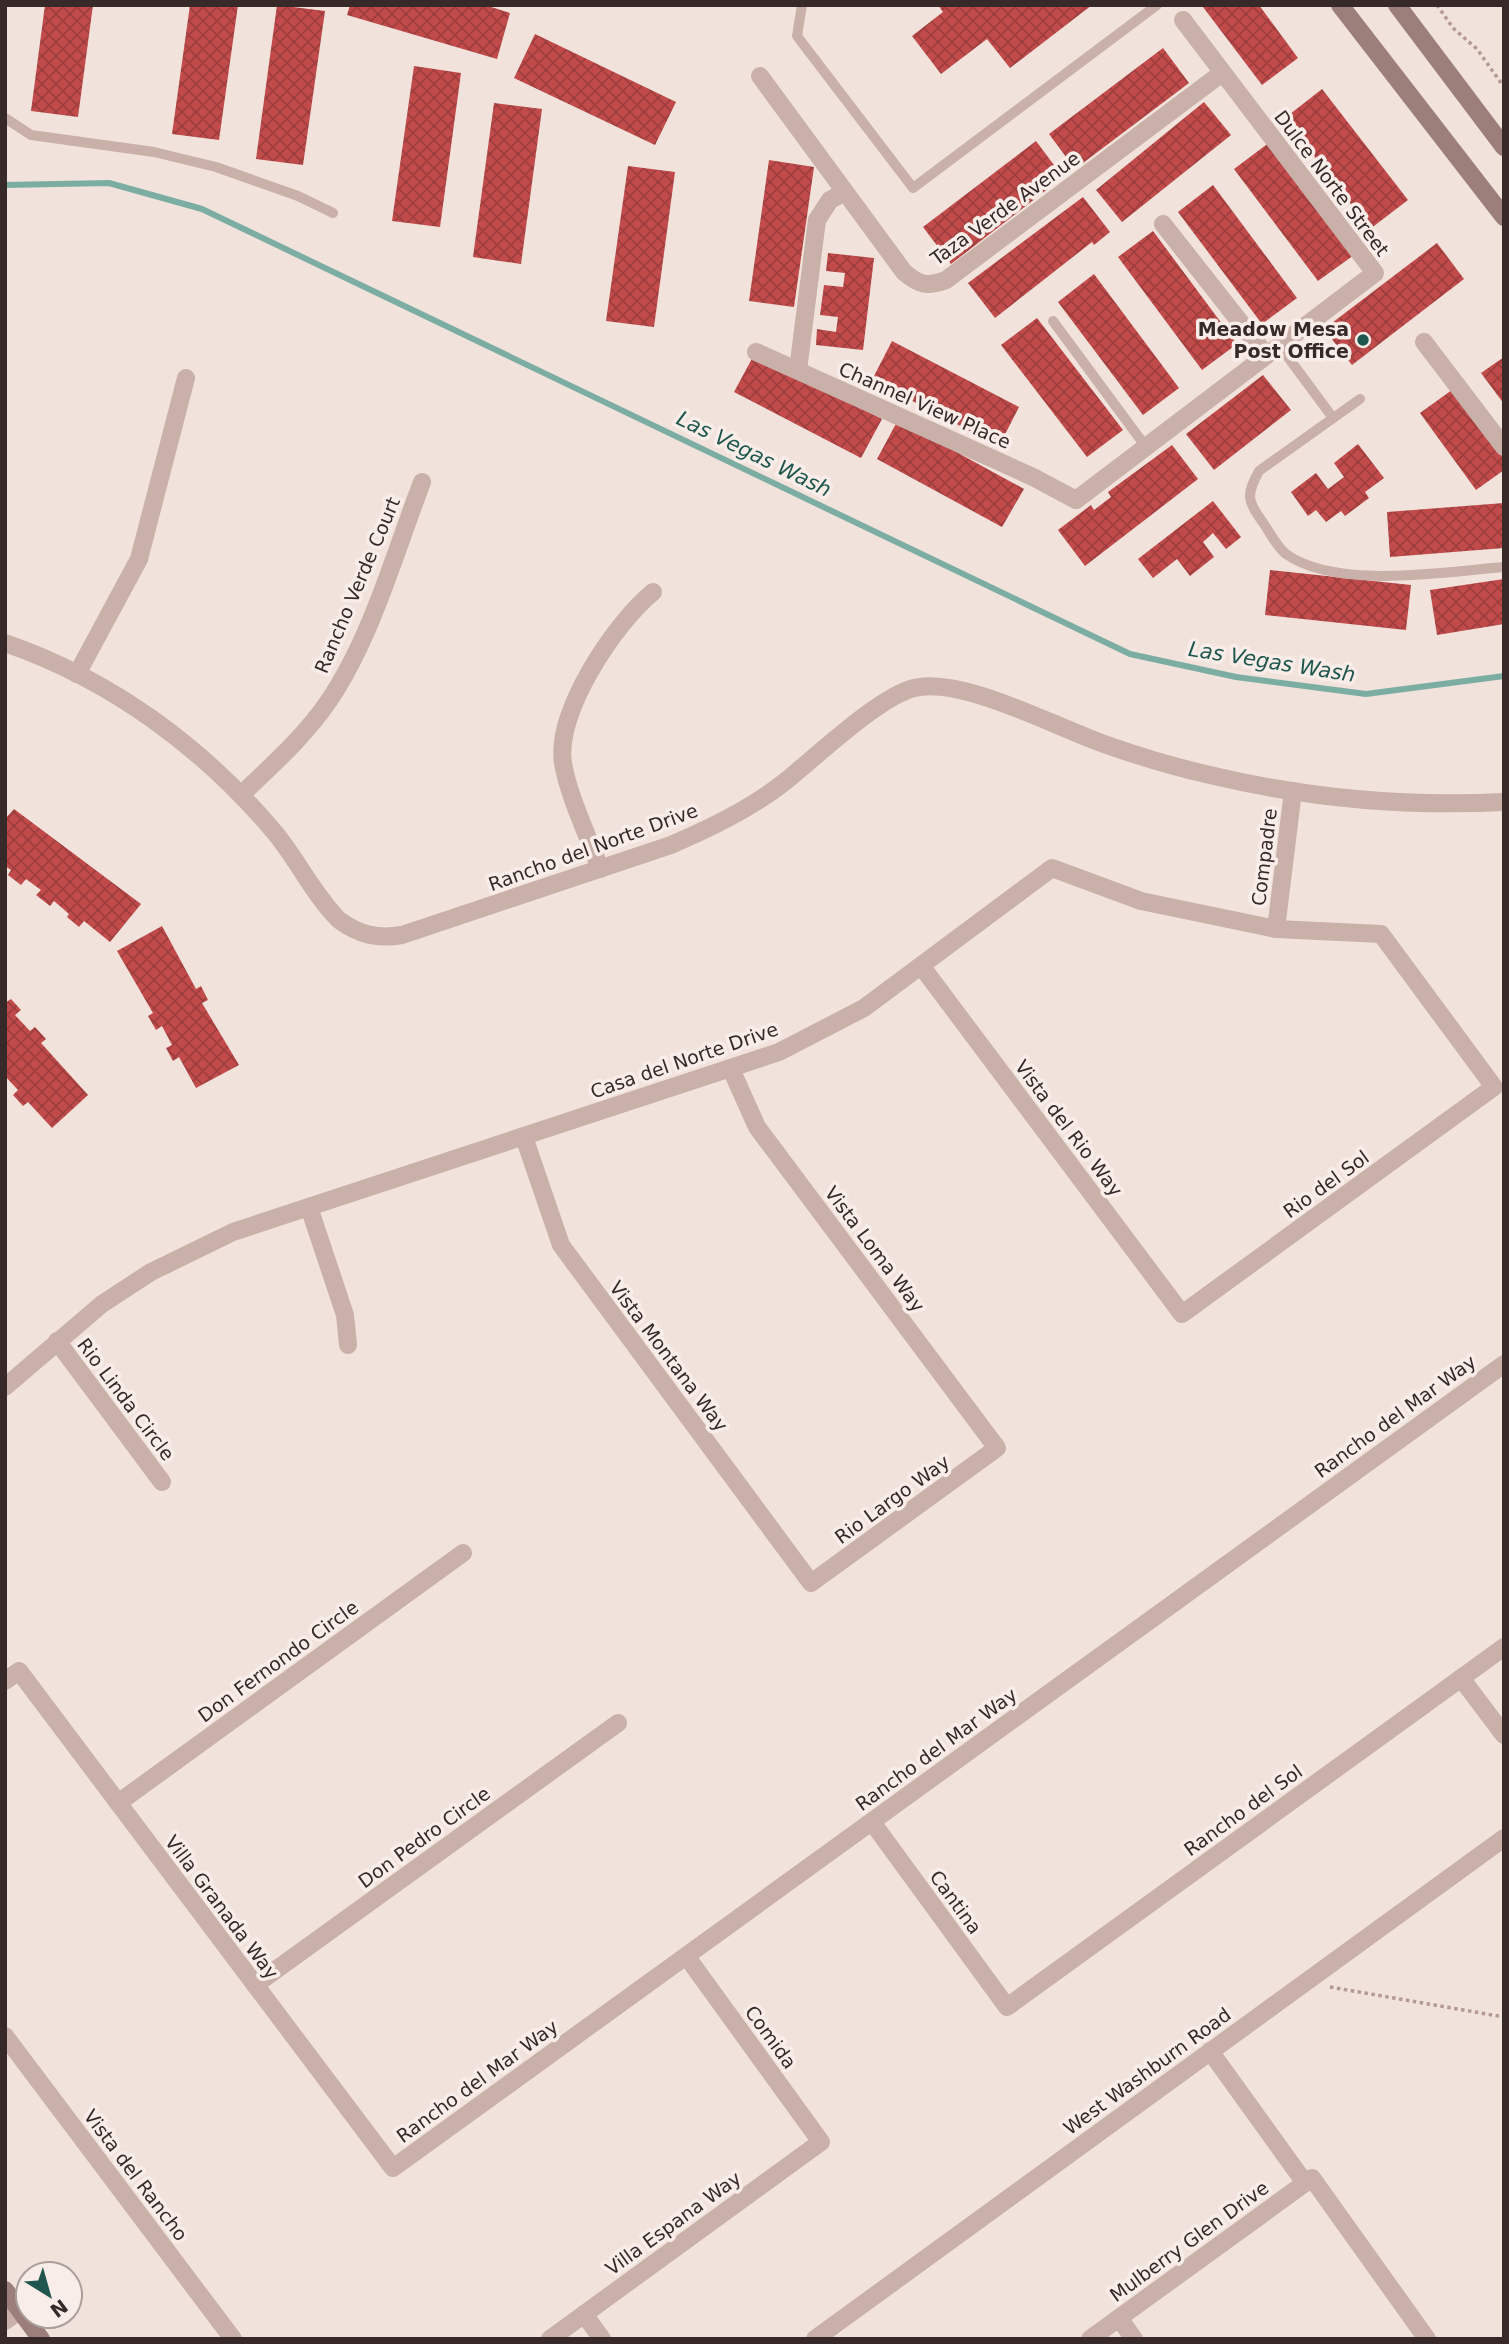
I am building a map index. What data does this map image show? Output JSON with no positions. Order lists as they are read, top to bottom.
{
  "streets": {
    "street": [
      "Dulce Norte Street",
      "Taza Verde Avenue",
      "Channel View Place",
      "Rancho Verde Court",
      "Rancho del Norte Drive",
      "Compadre",
      "Casa del Norte Drive",
      "Vista del Rio Way",
      "Rio del Sol",
      "Vista Loma Way",
      "Vista Montana Way",
      "Rio Linda Circle",
      "Rancho del Mar Way",
      "Rio Largo Way",
      "Don Fernondo Circle",
      "Rancho del Sol",
      "Don Pedro Circle",
      "Cantina",
      "Villa Granada Way",
      "Comida",
      "West Washburn Road",
      "Vista del Rancho",
      "Villa Espana Way",
      "Mulberry Glen Drive"
    ]
  },
  "crossings": [
    ["Dulce Norte Street", "Taza Verde Avenue"],
    ["Dulce Norte Street", "Channel View Place"],
    ["Rancho Verde Court", "Rancho del Norte Drive"],
    ["Rancho del Norte Drive", "Compadre"],
    ["Compadre", "Casa del Norte Drive"],
    ["Casa del Norte Drive", "Vista del Rio Way"],
    ["Casa del Norte Drive", "Rio del Sol"],
    ["Casa del Norte Drive", "Vista Loma Way"],
    ["Casa del Norte Drive", "Vista Montana Way"],
    ["Casa del Norte Drive", "Rio Linda Circle"],
    ["Vista del Rio Way", "Rio del Sol"],
    ["Vista Loma Way", "Rio Largo Way"],
    ["Vista Montana Way", "Rio Largo Way"],
    ["Rancho del Mar Way", "Cantina"],
    ["Rancho del Mar Way", "Villa Granada Way"],
    ["Rancho del Mar Way", "Comida"],
    ["Don Fernondo Circle", "Villa Granada Way"],
    ["Rancho del Sol", "Cantina"],
    ["Don Pedro Circle", "Villa Granada Way"],
    ["Comida", "Villa Espana Way"]
  ],
  "water": ["Las Vegas Wash"],
  "places": ["Meadow Mesa Post Office"],
  "north": "bottom right"
}
